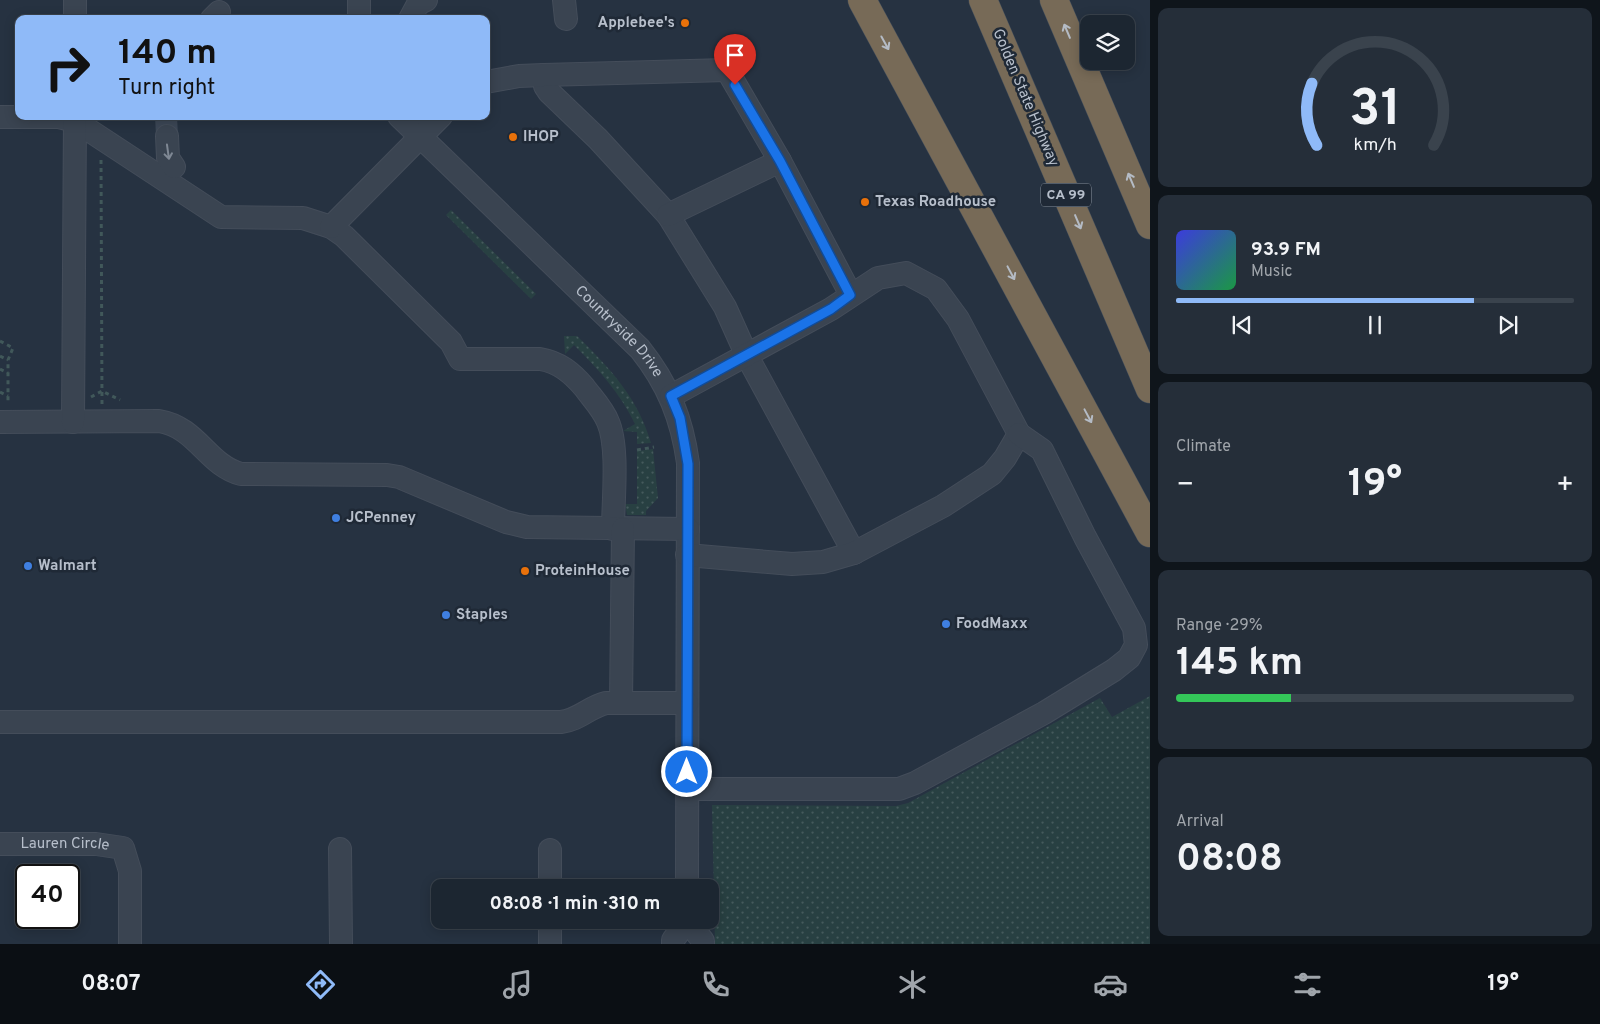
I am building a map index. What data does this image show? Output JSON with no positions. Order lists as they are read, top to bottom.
{
  "streets": {
    "highway": ["Golden State Highway", "CA 99"],
    "street": ["Countryside Drive", "Lauren Circle"]
  },
  "places": [
    "Applebee's",
    "IHOP",
    "Texas Roadhouse",
    "JCPenney",
    "Walmart",
    "ProteinHouse",
    "Staples",
    "FoodMaxx"
  ],
  "page": {
    "turn": ["140 m", "Turn right"],
    "song": ["93.9 FM", "Music"],
    "tile": [
      "Climate",
      ["Range · 29%", "145 km"],
      ["Arrival", "08:08"]
    ],
    "heat": ["−", "19°", "+"],
    "limit": "40",
    "trip": "08:08 · 1 min · 310 m",
    "tabs": ["08:07", "19°"],
    "gauge": ["31", "km/h"]
  }
}
